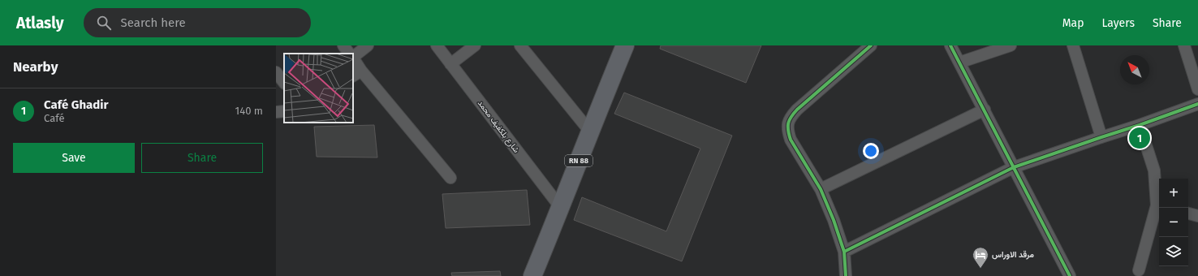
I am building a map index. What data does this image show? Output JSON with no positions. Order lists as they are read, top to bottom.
{
  "streets": {
    "main road": ["RN 88"],
    "street": ["شارع بلكفيف محمد"]
  },
  "crossings": [
    ["شارع بلكفيف محمد", "RN 88"]
  ],
  "places": {
    "hotel": ["مرقد الاوراس"]
  },
  "north": "top left",
  "page": {
    "header": "Atlasly",
    "search": "Search here",
    "nav": ["Map", "Layers", "Share"],
    "heading": "Nearby",
    "list": [
      {
        "mark": "1",
        "name": "Café Ghadir",
        "note": "Café",
        "value": "140 m"
      }
    ],
    "pins": "1",
    "buttons": ["Save", "Share"],
    "map_buttons": ["+", "−"]
  }
}
